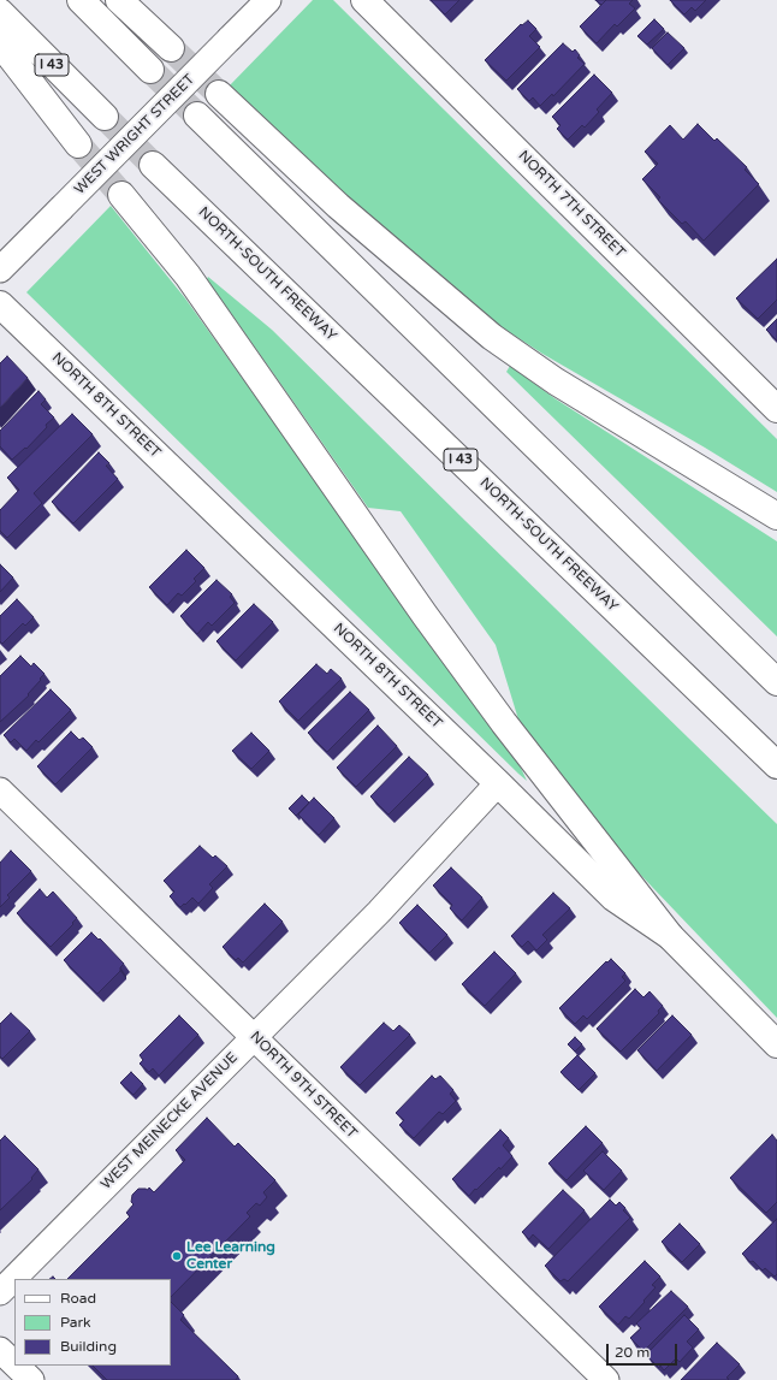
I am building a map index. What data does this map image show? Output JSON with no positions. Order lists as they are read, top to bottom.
{
  "streets": {
    "main road": [
      "I 43",
      "NORTH 7TH STREET",
      "NORTH-SOUTH FREEWAY",
      "NORTH 8TH STREET"
    ],
    "street": ["WEST WRIGHT STREET", "NORTH 9TH STREET", "WEST MEINECKE AVENUE"]
  },
  "crossings": [
    ["NORTH 8TH STREET", "WEST MEINECKE AVENUE"],
    ["NORTH 9TH STREET", "WEST MEINECKE AVENUE"]
  ],
  "places": ["Lee Learning Center"],
  "legend": ["Road", "Park", "Building"],
  "scale_bar": "20 m"
}
